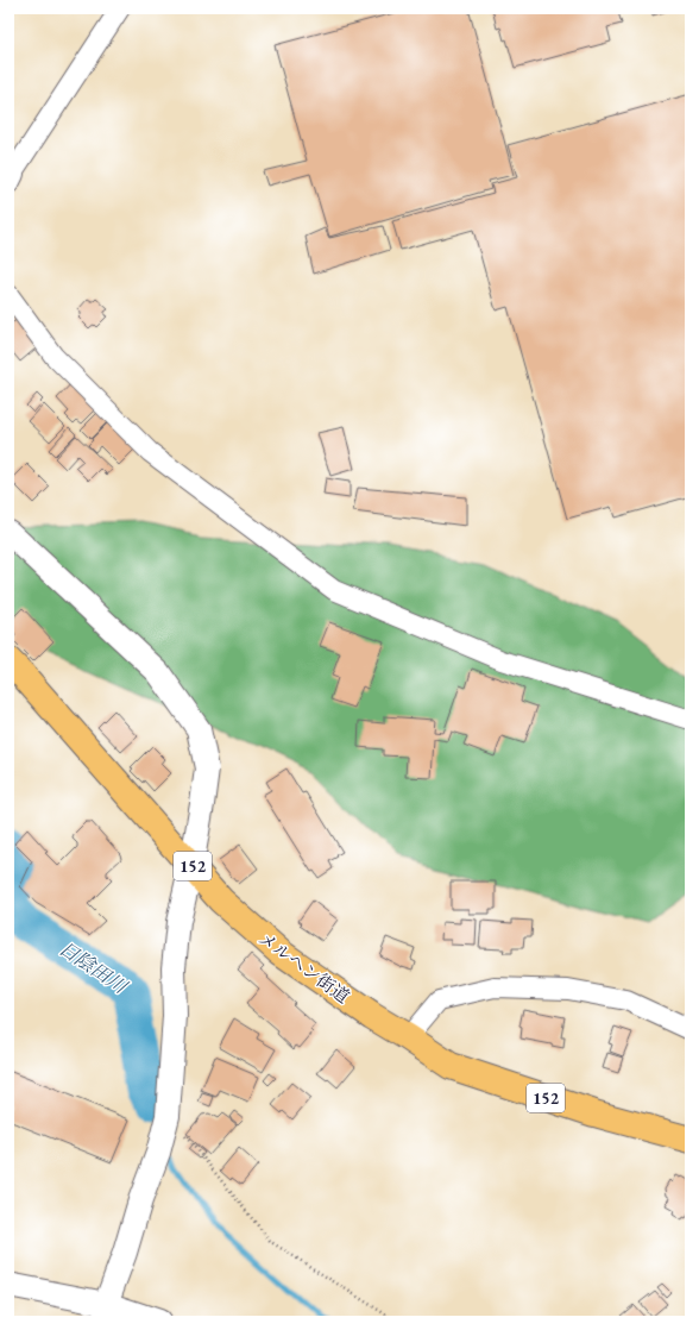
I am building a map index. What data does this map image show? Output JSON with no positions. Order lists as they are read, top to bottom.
{
  "streets": {
    "highway": ["152", "メルヘン街道"]
  },
  "water": ["日陰田川"]
}
